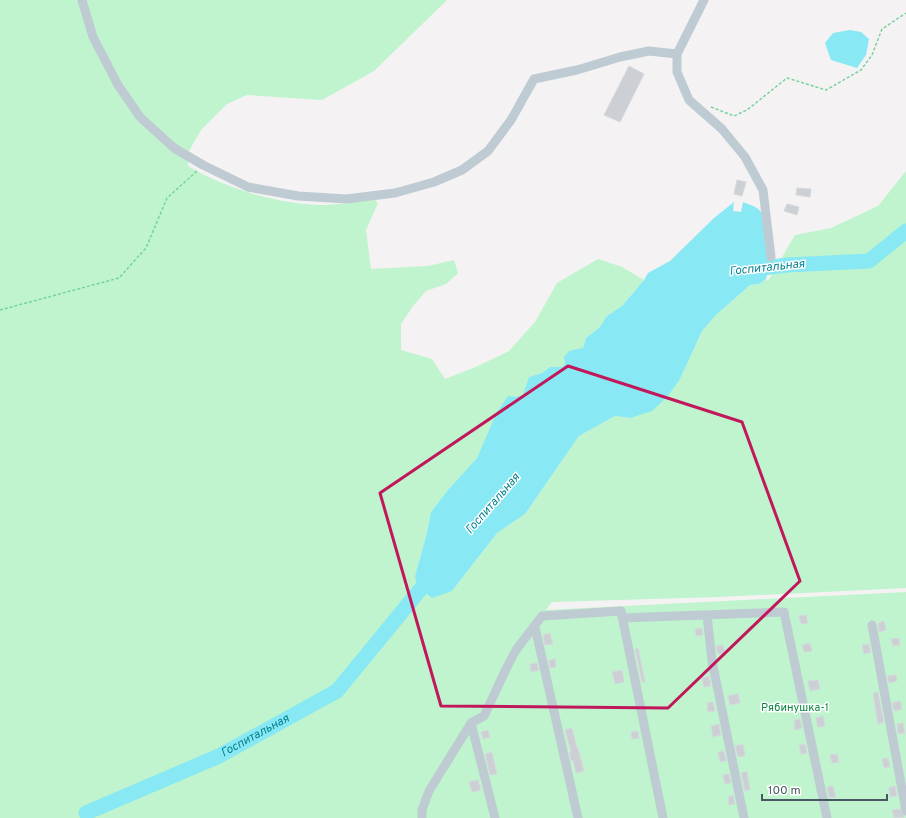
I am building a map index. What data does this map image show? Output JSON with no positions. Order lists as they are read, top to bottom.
{
  "water": ["Госпитальная"],
  "parks": ["Рябинушка-1"],
  "scale_bar": "100 m"
}
